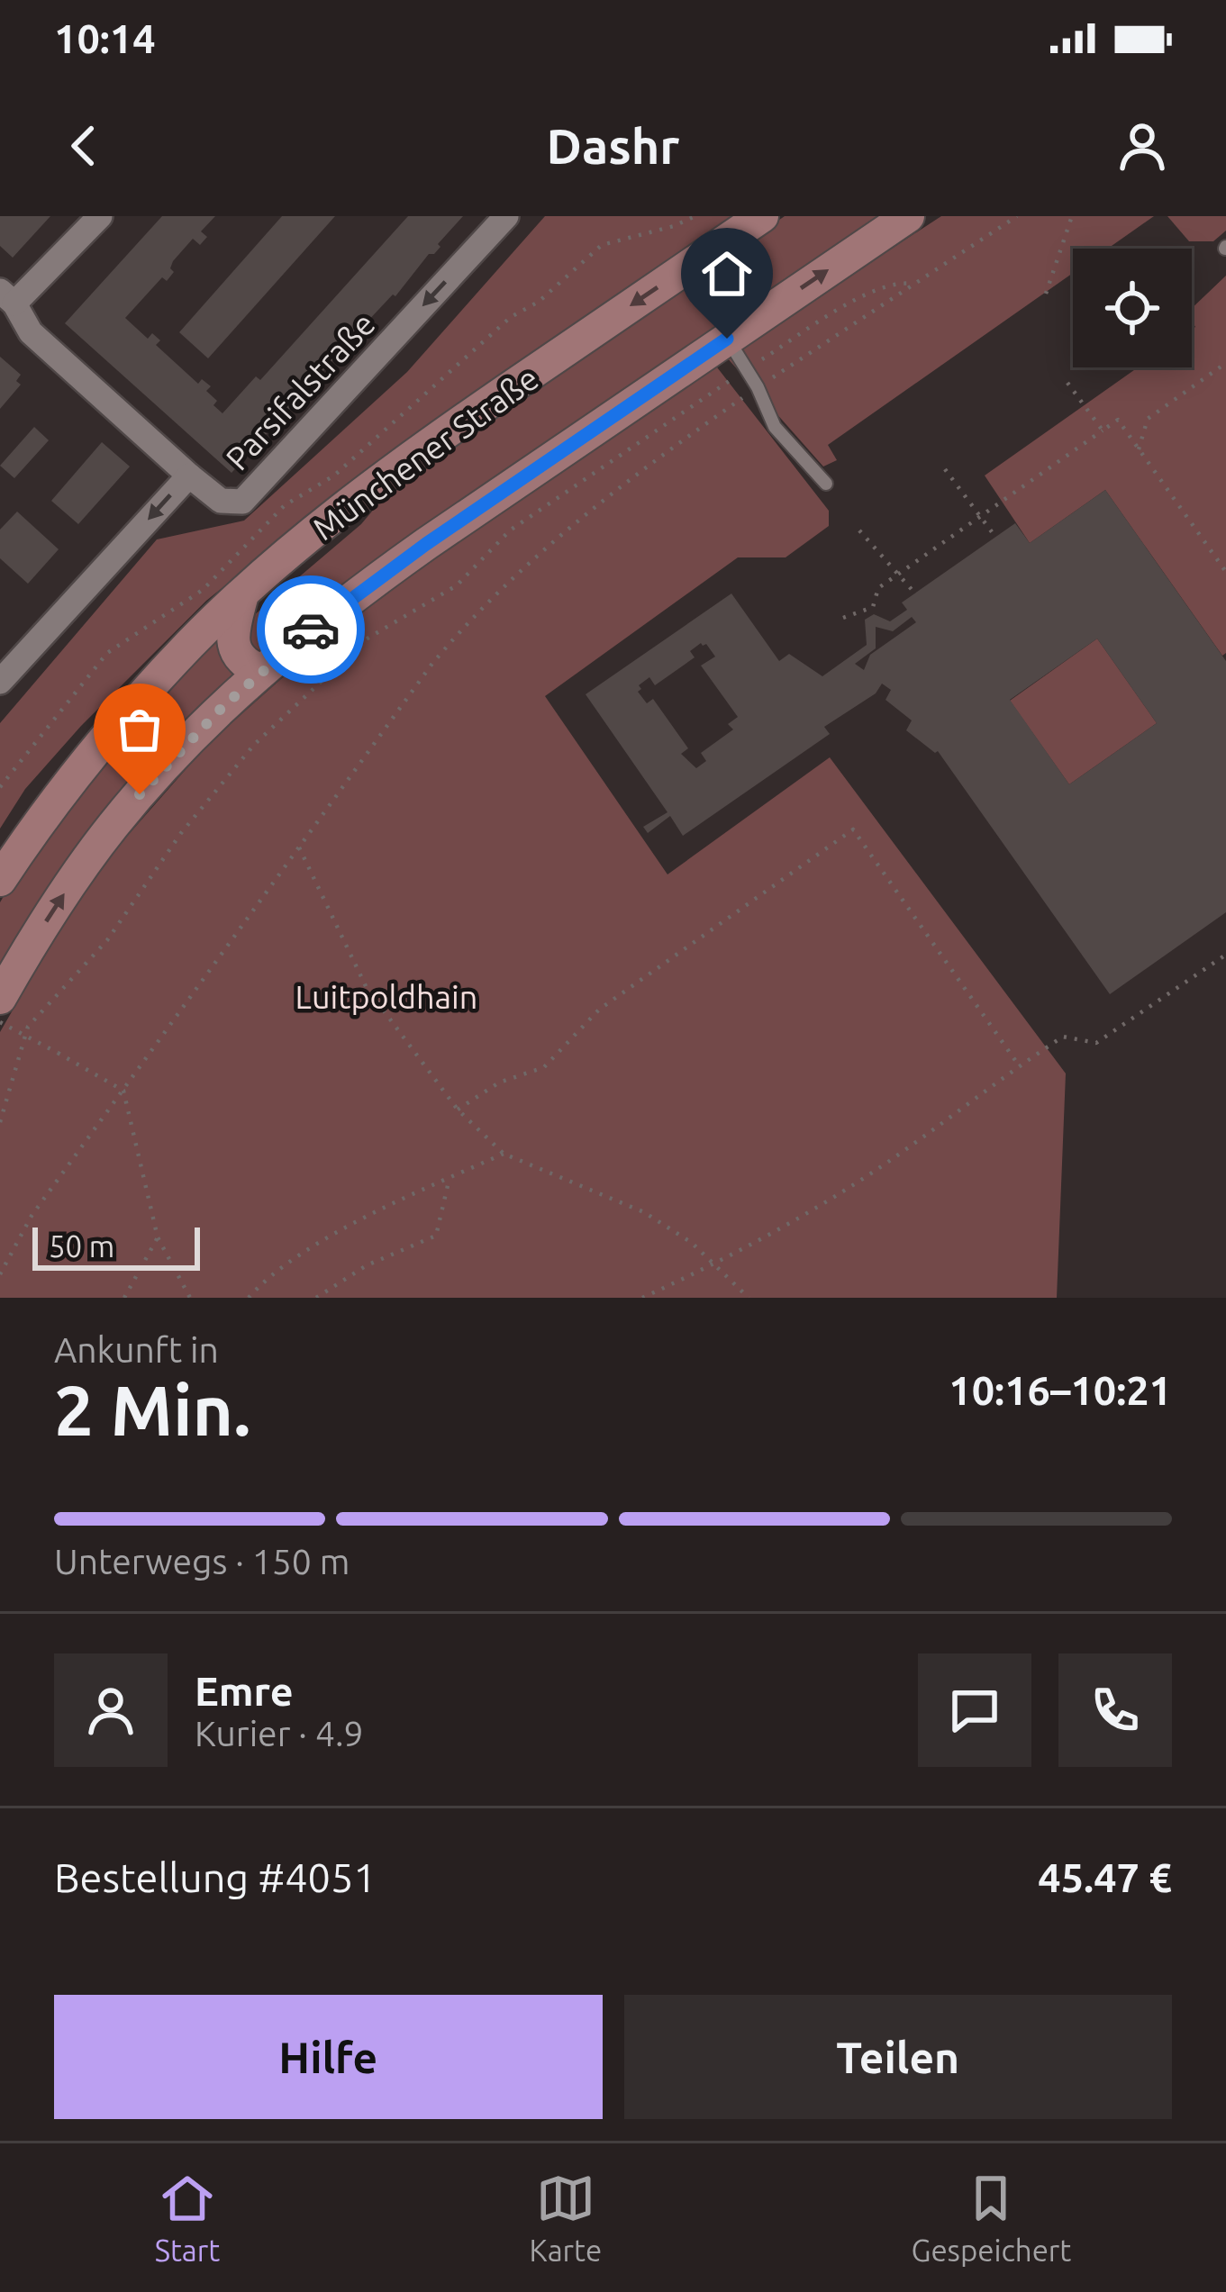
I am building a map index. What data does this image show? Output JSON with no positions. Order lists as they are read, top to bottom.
{
  "streets": {
    "main road": ["Münchener Straße"],
    "street": ["Parsifalstraße"]
  },
  "one_way": ["Parsifalstraße"],
  "parks": ["Luitpoldhain"],
  "scale_bar": "50 m",
  "page": {
    "status": "10:14",
    "header": "Dashr",
    "scale": "50 m",
    "heading": ["2 Min.", "Ankunft in", "10:16–10:21"],
    "panel": [
      "Emre",
      "Kurier · 4.9",
      "Bestellung #4051",
      "45.47 €"
    ],
    "bar": "Unterwegs · 150 m",
    "buttons": ["Hilfe", "Teilen"],
    "tabs": ["Start", "Karte", "Gespeichert"]
  }
}
